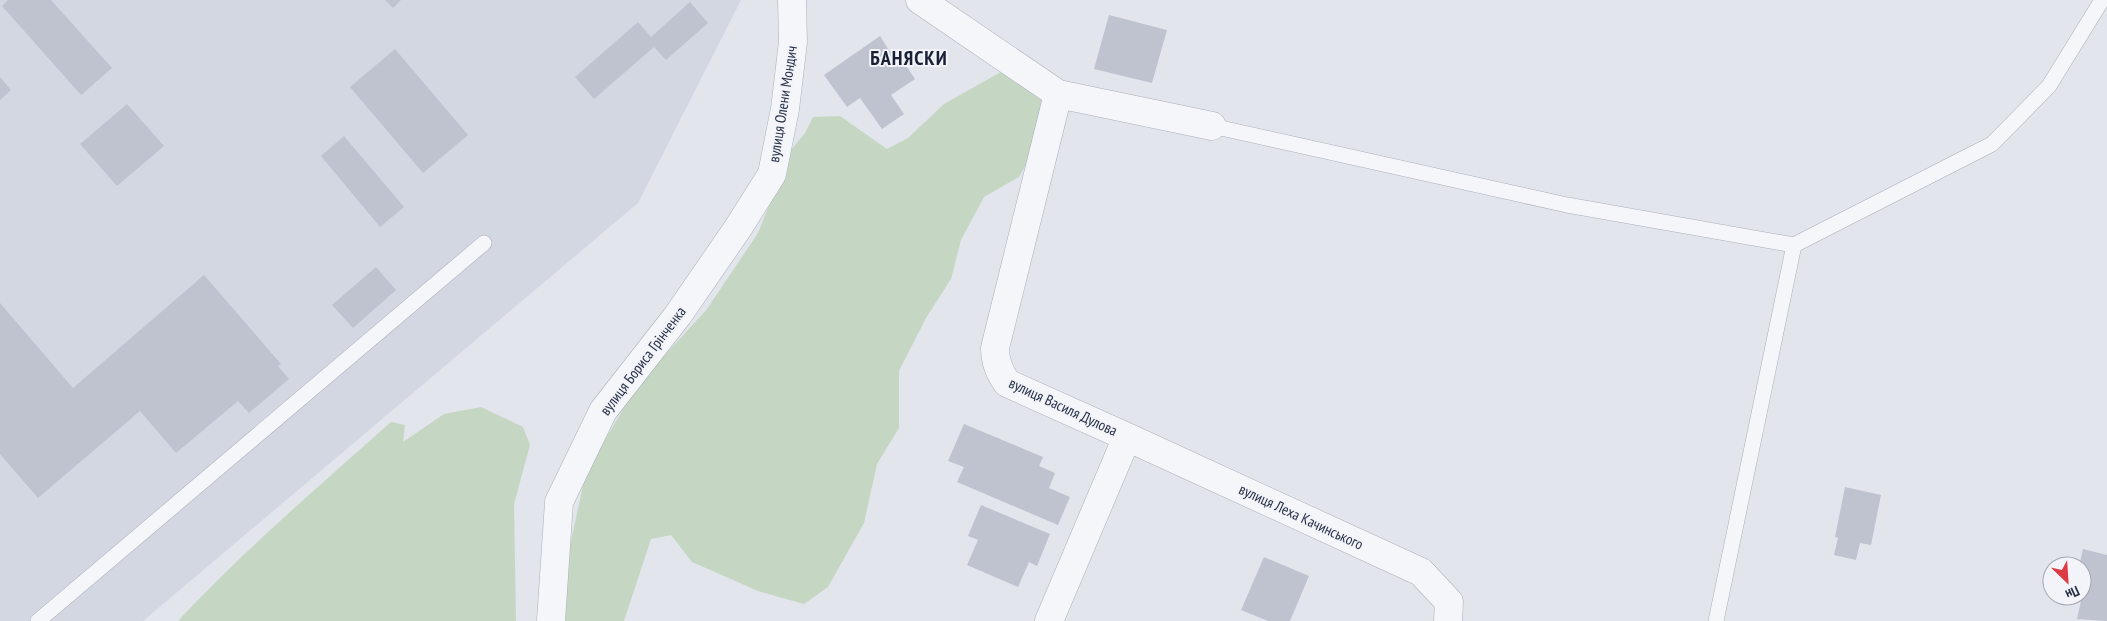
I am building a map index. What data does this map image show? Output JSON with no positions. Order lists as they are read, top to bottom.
{
  "streets": {
    "street": [
      "вулиця Олени Мондич",
      "вулиця Бориса Грінченка",
      "вулиця Василя Дулова",
      "вулиця Леха Качинського"
    ]
  },
  "crossings": [
    ["вулиця Олени Мондич", "вулиця Бориса Грінченка"],
    ["вулиця Василя Дулова", "вулиця Леха Качинського"]
  ],
  "districts": ["БАНЯСКИ"],
  "north": "bottom right"
}
